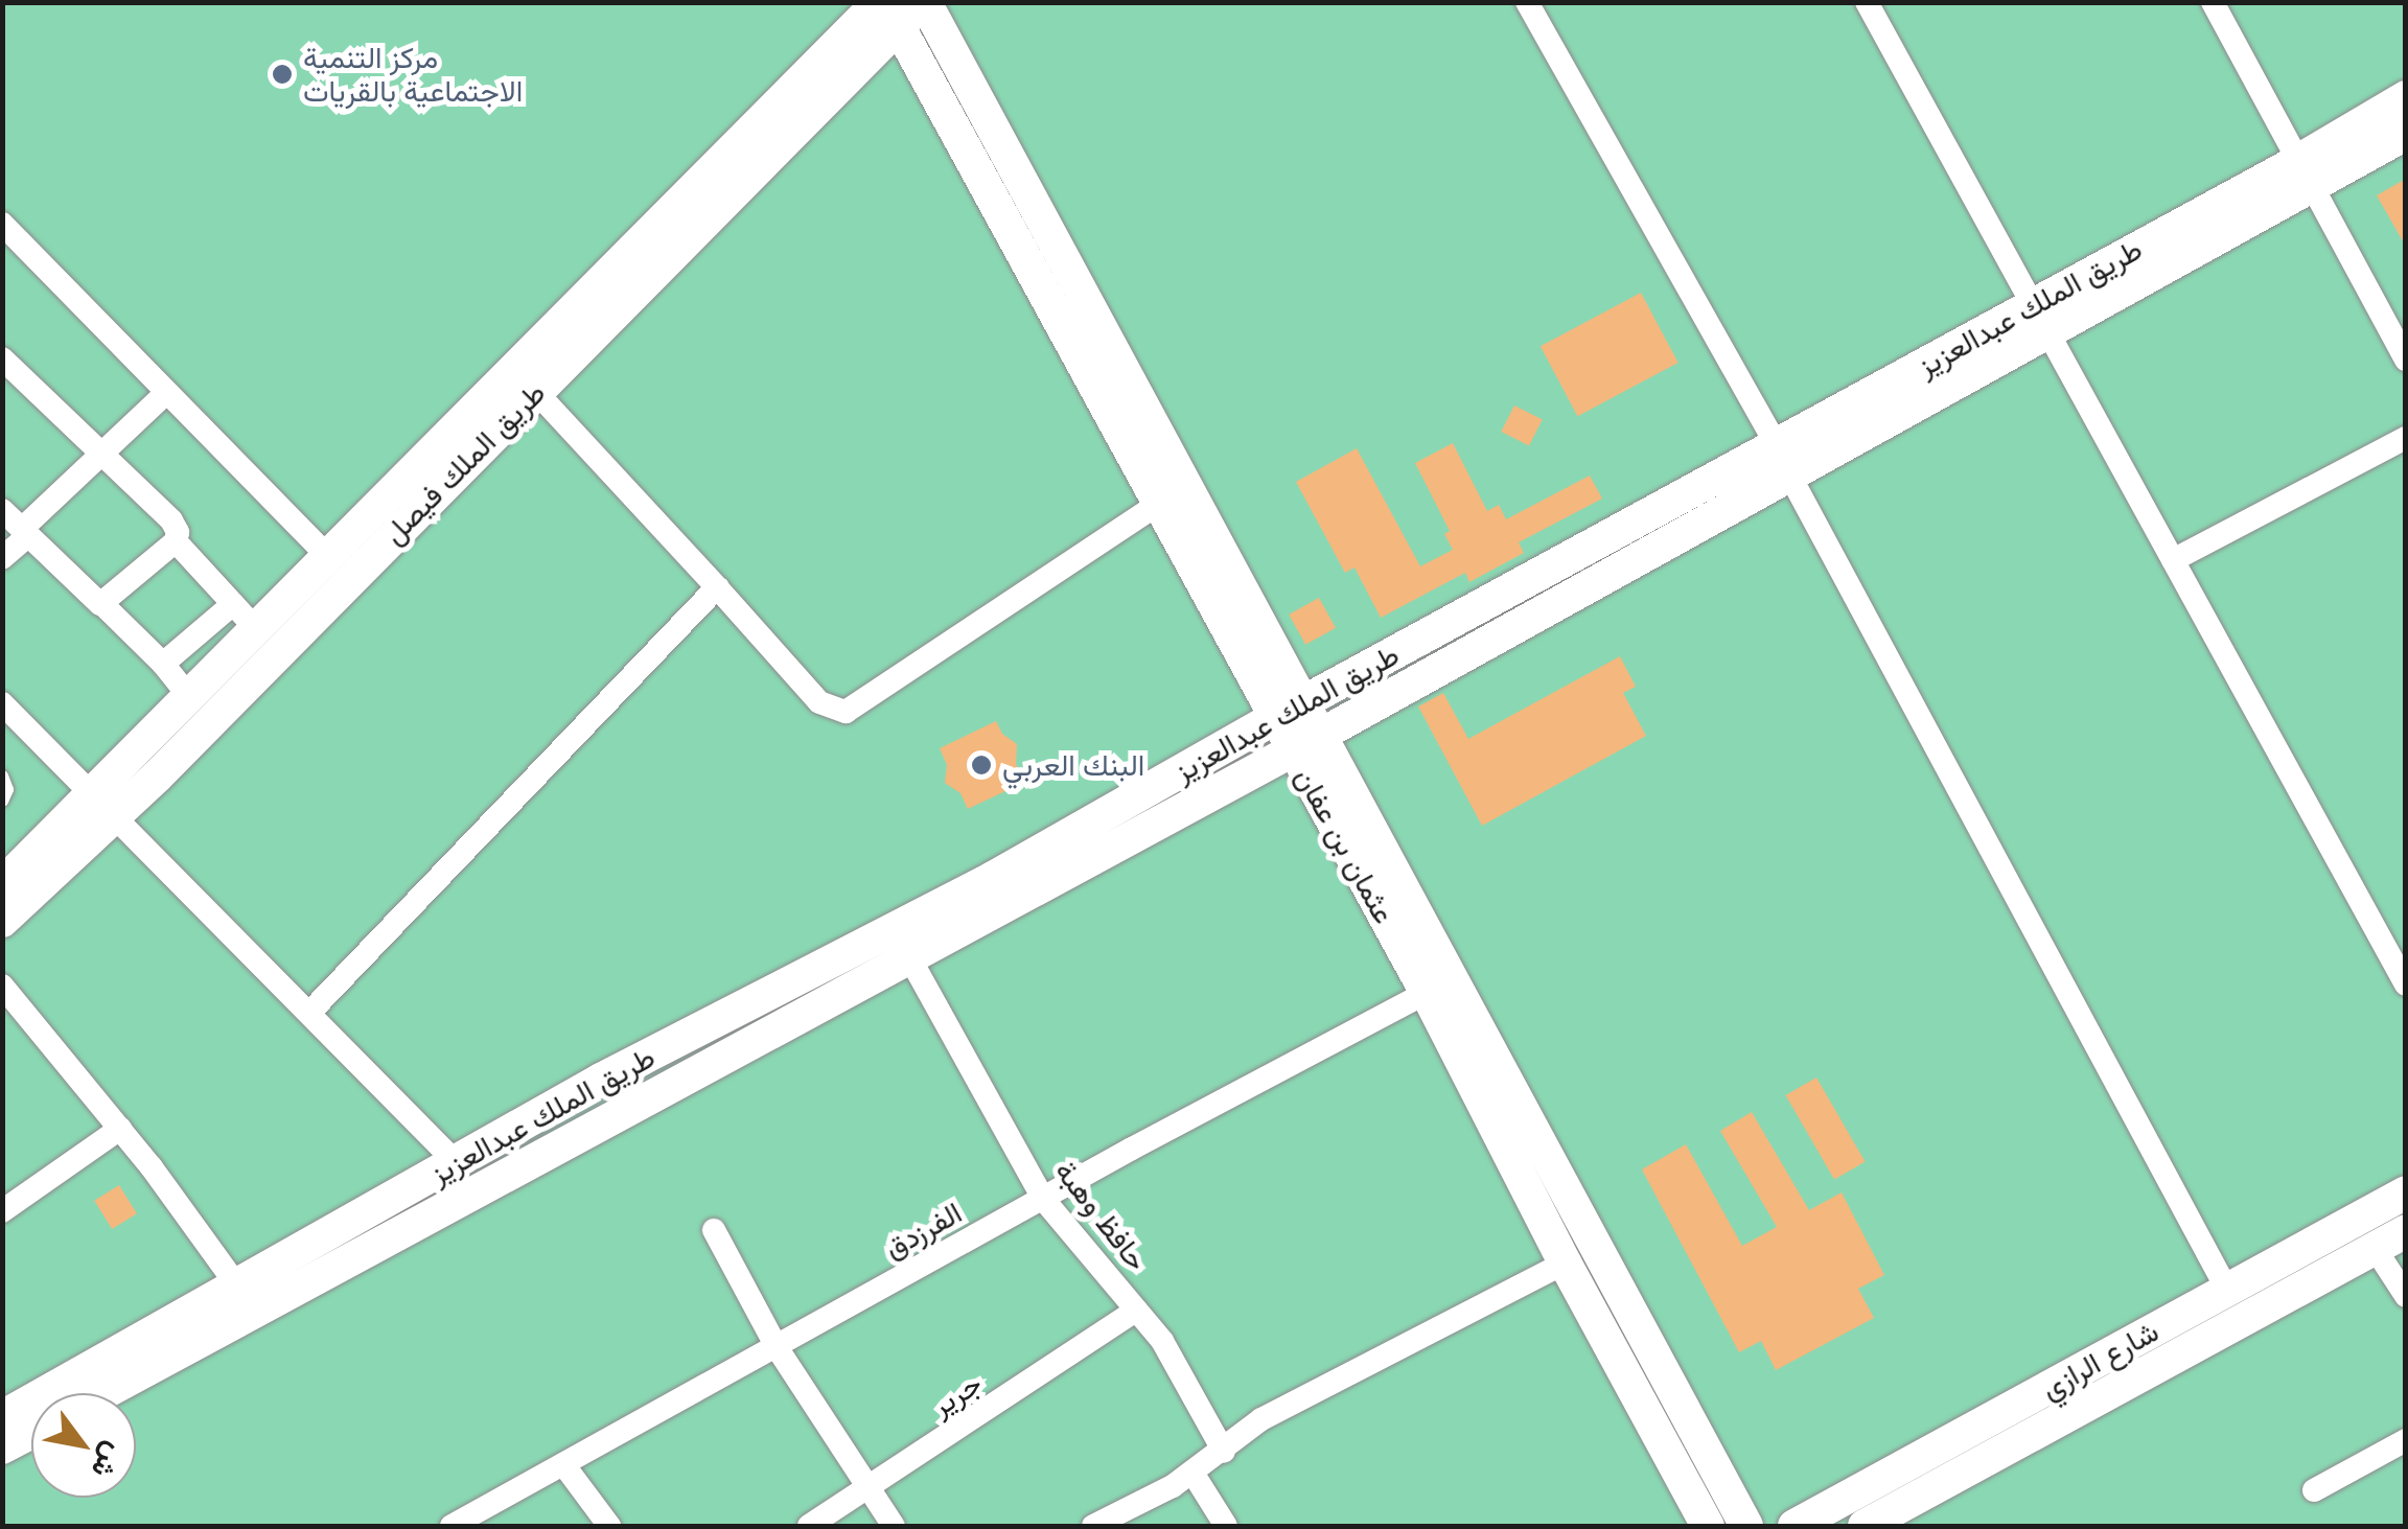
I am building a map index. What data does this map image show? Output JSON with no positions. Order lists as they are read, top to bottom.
{
  "streets": {
    "street": [
      "طريق الملك عبدالعزيز",
      "طريق الملك فيصل",
      "عثمان بن عفان",
      "حافظ وهبة",
      "الفرزدق",
      "شارع الرازي",
      "جرير"
    ]
  },
  "crossings": [
    ["طريق الملك عبدالعزيز", "عثمان بن عفان"],
    ["طريق الملك عبدالعزيز", "حافظ وهبة"],
    ["طريق الملك فيصل", "عثمان بن عفان"],
    ["عثمان بن عفان", "الفرزدق"],
    ["حافظ وهبة", "الفرزدق"],
    ["حافظ وهبة", "جرير"]
  ],
  "places": ["مركز التنمية الاجتماعية بالقريات", "البنك العربي"],
  "north": "bottom right"
}
